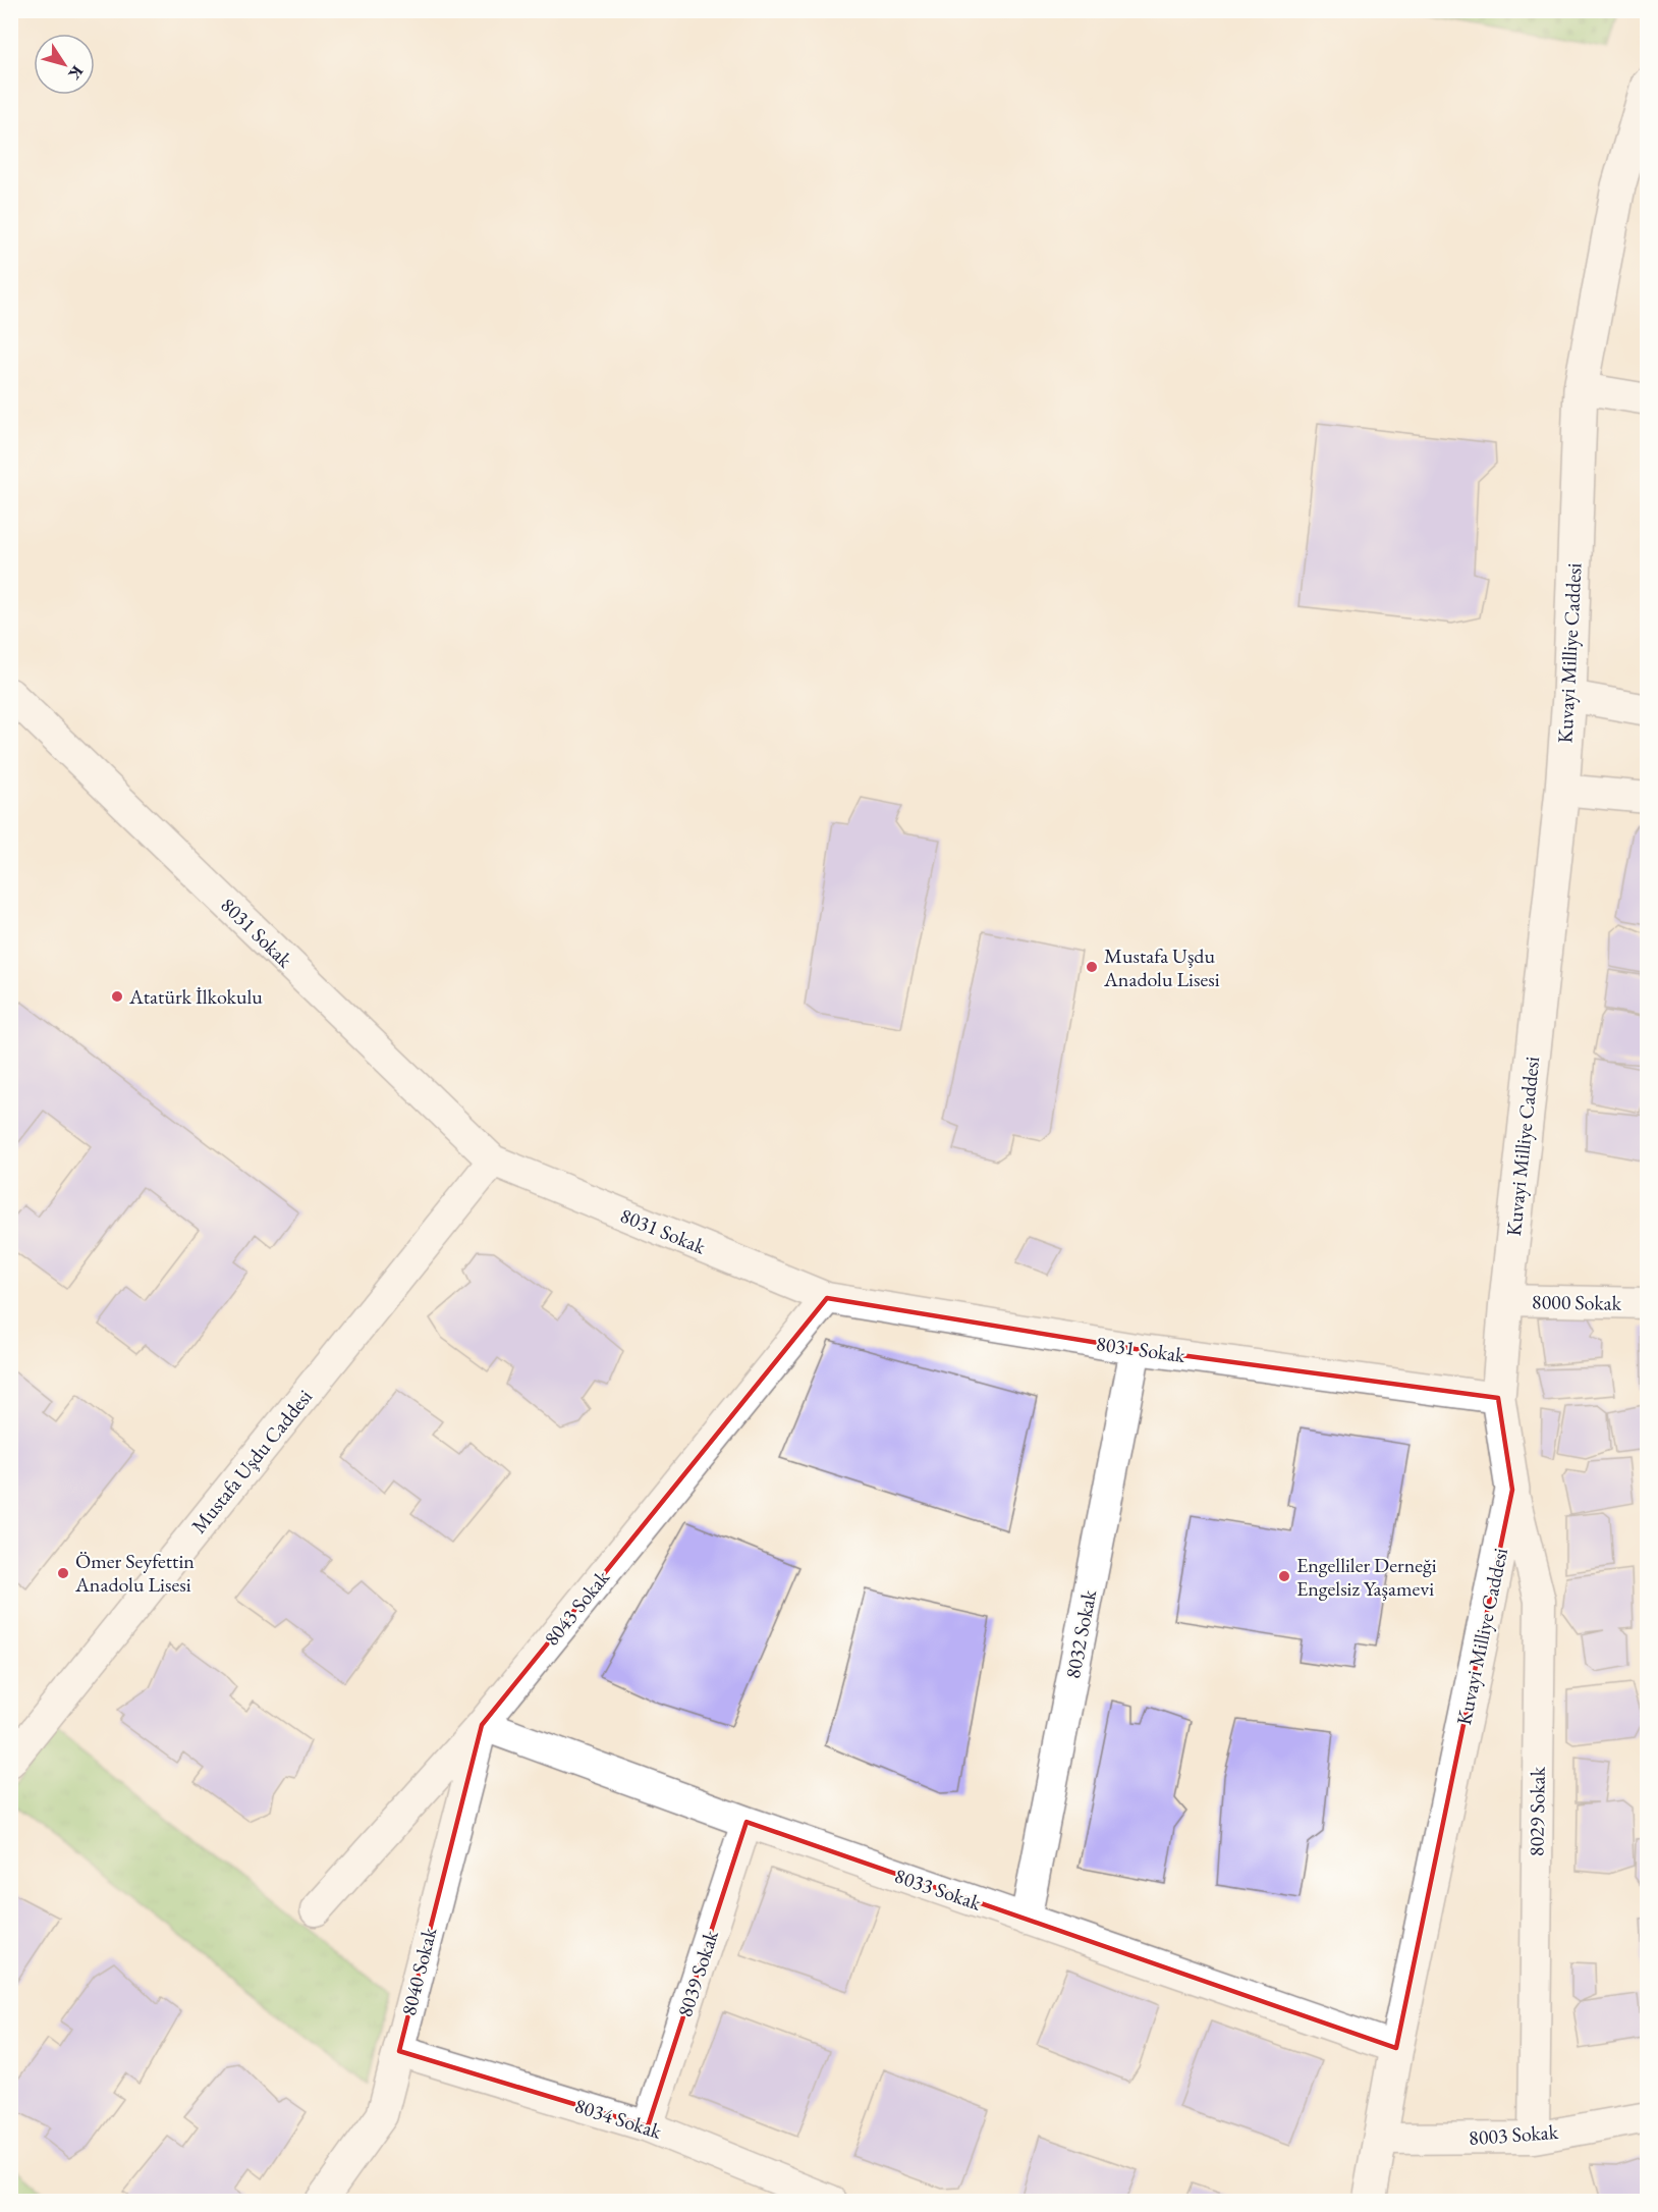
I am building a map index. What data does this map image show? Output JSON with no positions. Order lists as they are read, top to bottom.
{
  "streets": {
    "main road": ["Kuvayi Milliye Caddesi"],
    "street": [
      "8031 Sokak",
      "8000 Sokak",
      "Mustafa Uşdu Caddesi",
      "8043 Sokak",
      "8032 Sokak",
      "8029 Sokak",
      "8033 Sokak",
      "8040 Sokak",
      "8039 Sokak",
      "8034 Sokak",
      "8003 Sokak"
    ]
  },
  "crossings": [
    ["Kuvayi Milliye Caddesi", "8031 Sokak"],
    ["Kuvayi Milliye Caddesi", "8000 Sokak"],
    ["Kuvayi Milliye Caddesi", "8029 Sokak"],
    ["Kuvayi Milliye Caddesi", "8033 Sokak"],
    ["Kuvayi Milliye Caddesi", "8003 Sokak"],
    ["8031 Sokak", "Mustafa Uşdu Caddesi"],
    ["8031 Sokak", "8043 Sokak"],
    ["8031 Sokak", "8032 Sokak"],
    ["8043 Sokak", "8033 Sokak"],
    ["8043 Sokak", "8040 Sokak"],
    ["8032 Sokak", "8033 Sokak"],
    ["8029 Sokak", "8003 Sokak"],
    ["8033 Sokak", "8040 Sokak"],
    ["8033 Sokak", "8039 Sokak"],
    ["8040 Sokak", "8034 Sokak"],
    ["8039 Sokak", "8034 Sokak"]
  ],
  "places": [
    "Mustafa Uşdu Anadolu Lisesi",
    "Atatürk İlkokulu",
    "Ömer Seyfettin Anadolu Lisesi",
    "Engelliler Derneği Engelsiz Yaşamevi"
  ],
  "north": "bottom right"
}
